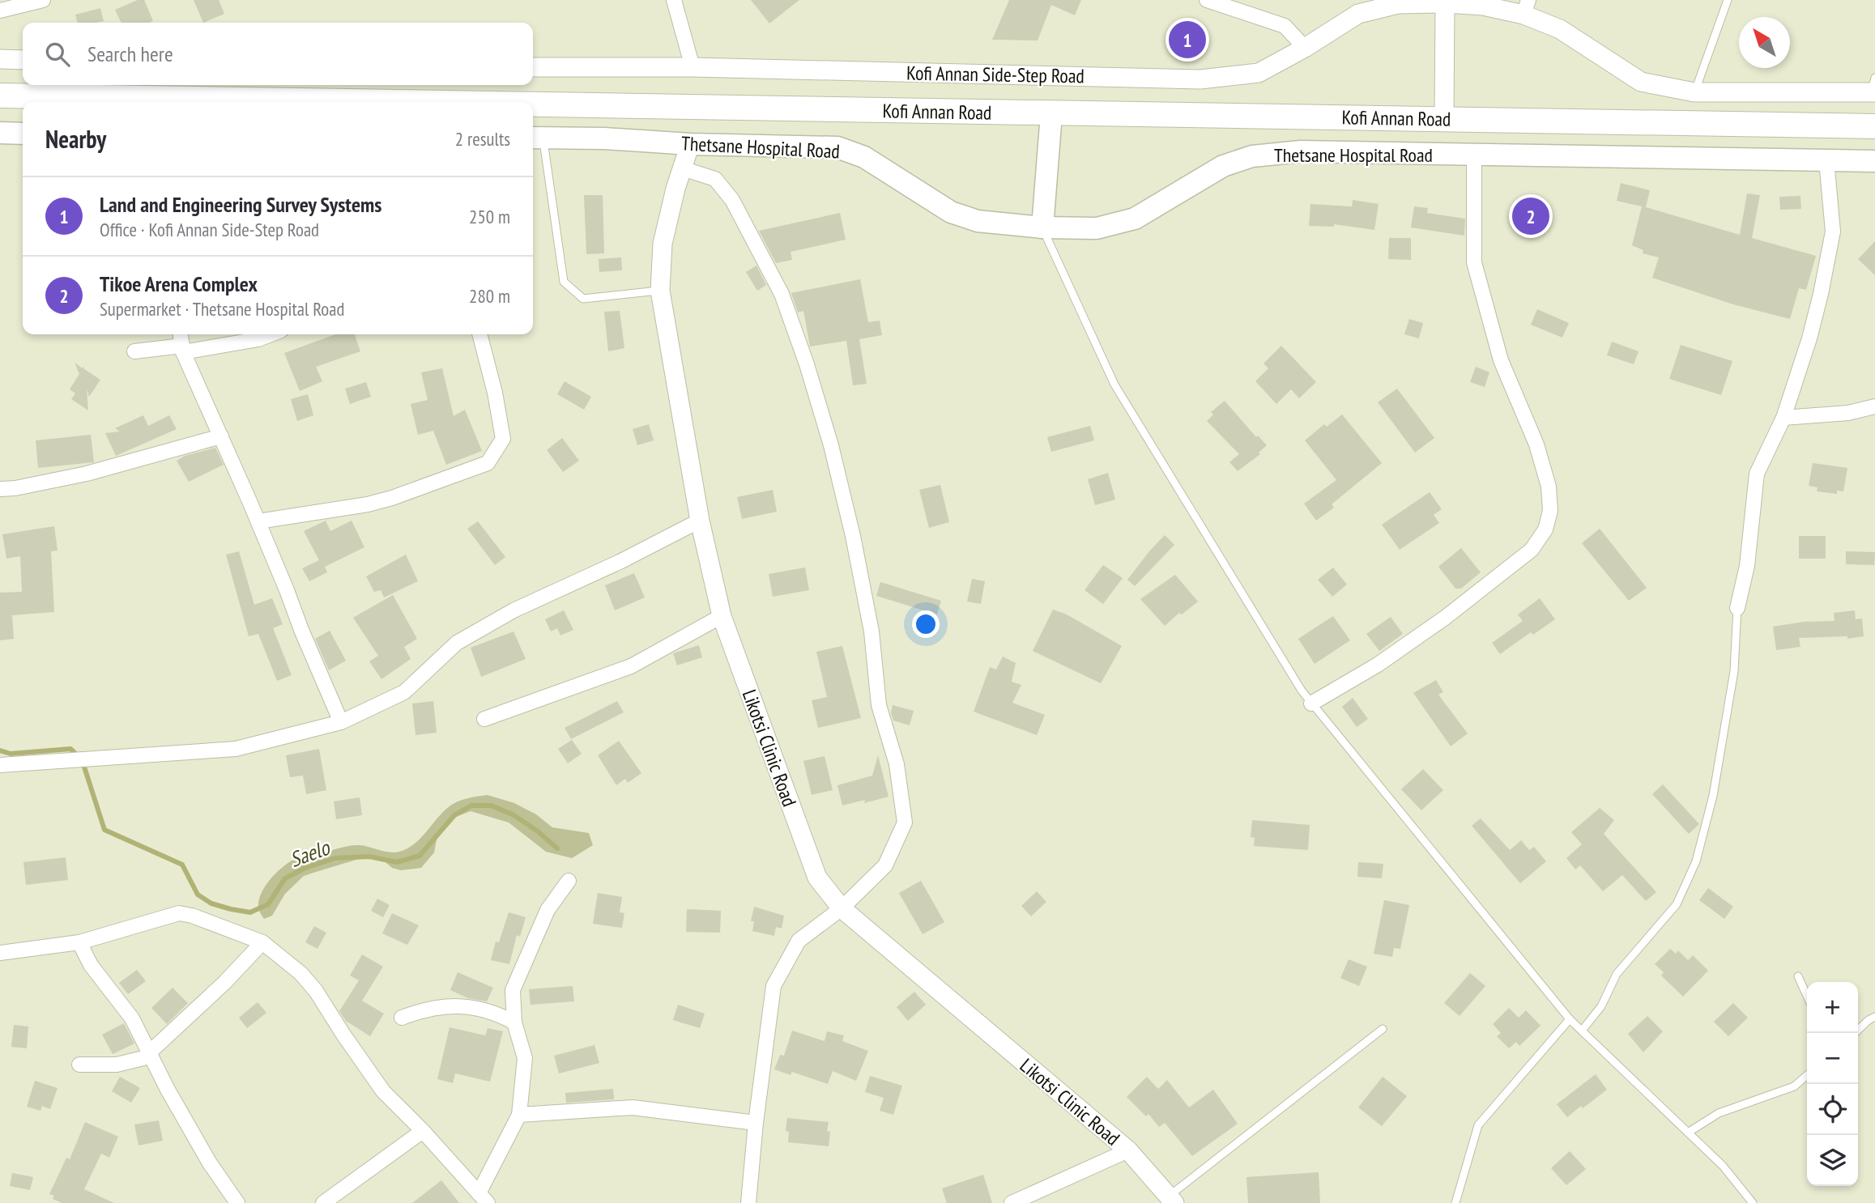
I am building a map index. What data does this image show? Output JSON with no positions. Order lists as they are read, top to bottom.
{
  "streets": {
    "main road": ["Kofi Annan Road", "Thetsane Hospital Road"],
    "street": ["Kofi Annan Side-Step Road", "Likotsi Clinic Road"]
  },
  "crossings": [
    ["Thetsane Hospital Road", "Likotsi Clinic Road"]
  ],
  "water": ["Saelo"],
  "north": "top left",
  "page": {
    "pins": ["1", "2"],
    "search": "Search here",
    "heading": ["Nearby", "2 results"],
    "list": [
      {
        "mark": "1",
        "name": "Land and Engineering Survey Systems",
        "note": "Office · Kofi Annan Side-Step Road",
        "value": "250 m"
      },
      {
        "mark": "2",
        "name": "Tikoe Arena Complex",
        "note": "Supermarket · Thetsane Hospital Road",
        "value": "280 m"
      }
    ],
    "map_buttons": ["+", "−"]
  }
}
